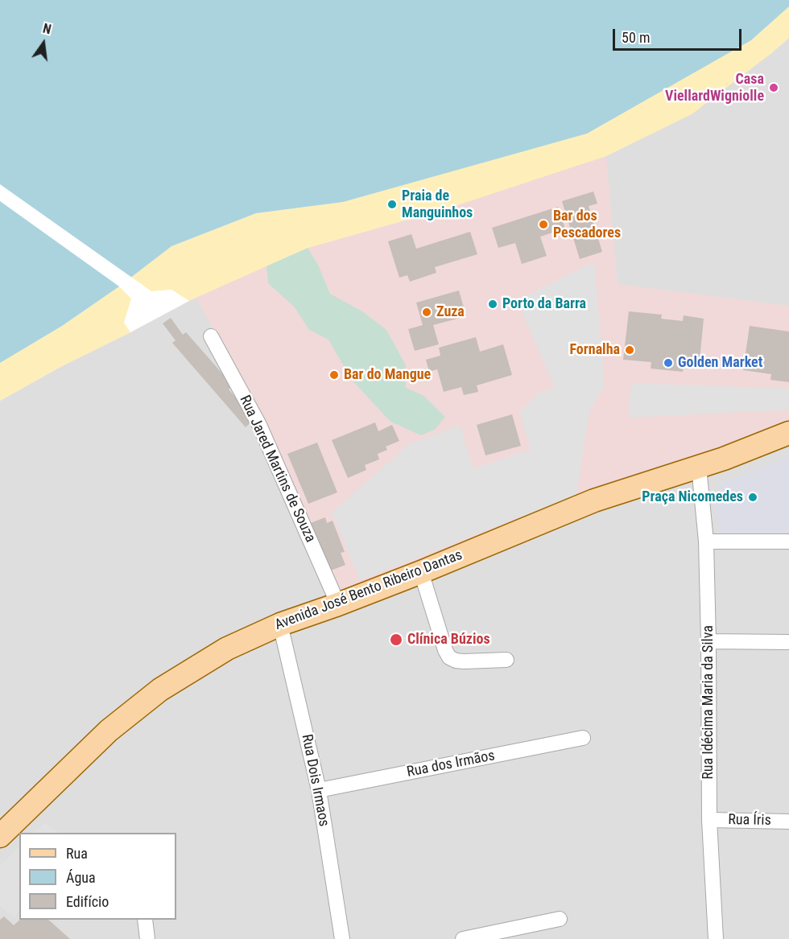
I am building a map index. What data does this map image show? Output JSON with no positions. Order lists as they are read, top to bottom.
{
  "streets": {
    "main road": ["Avenida José Bento Ribeiro Dantas"],
    "street": [
      "Rua Jared Martins de Souza",
      "Rua Idécima Maria da Silva",
      "Rua dos Irmãos",
      "Rua Dois Irmaos",
      "Rua Íris"
    ]
  },
  "crossings": [
    ["Rua Jared Martins de Souza", "Avenida José Bento Ribeiro Dantas"],
    ["Avenida José Bento Ribeiro Dantas", "Rua Idécima Maria da Silva"],
    ["Avenida José Bento Ribeiro Dantas", "Rua Dois Irmaos"],
    ["Rua Idécima Maria da Silva", "Rua Íris"],
    ["Rua dos Irmãos", "Rua Dois Irmaos"]
  ],
  "places": [
    "Casa ViellardWigniolle",
    "Praia de Manguinhos",
    "Bar dos Pescadores",
    "Porto da Barra",
    "Zuza",
    "Fornalha",
    "Golden Market",
    "Bar do Mangue",
    "Praça Nicomedes",
    "Clínica Búzios"
  ],
  "legend": ["Rua", "Água", "Edifício"],
  "scale_bar": "50 m",
  "north": "top"
}
